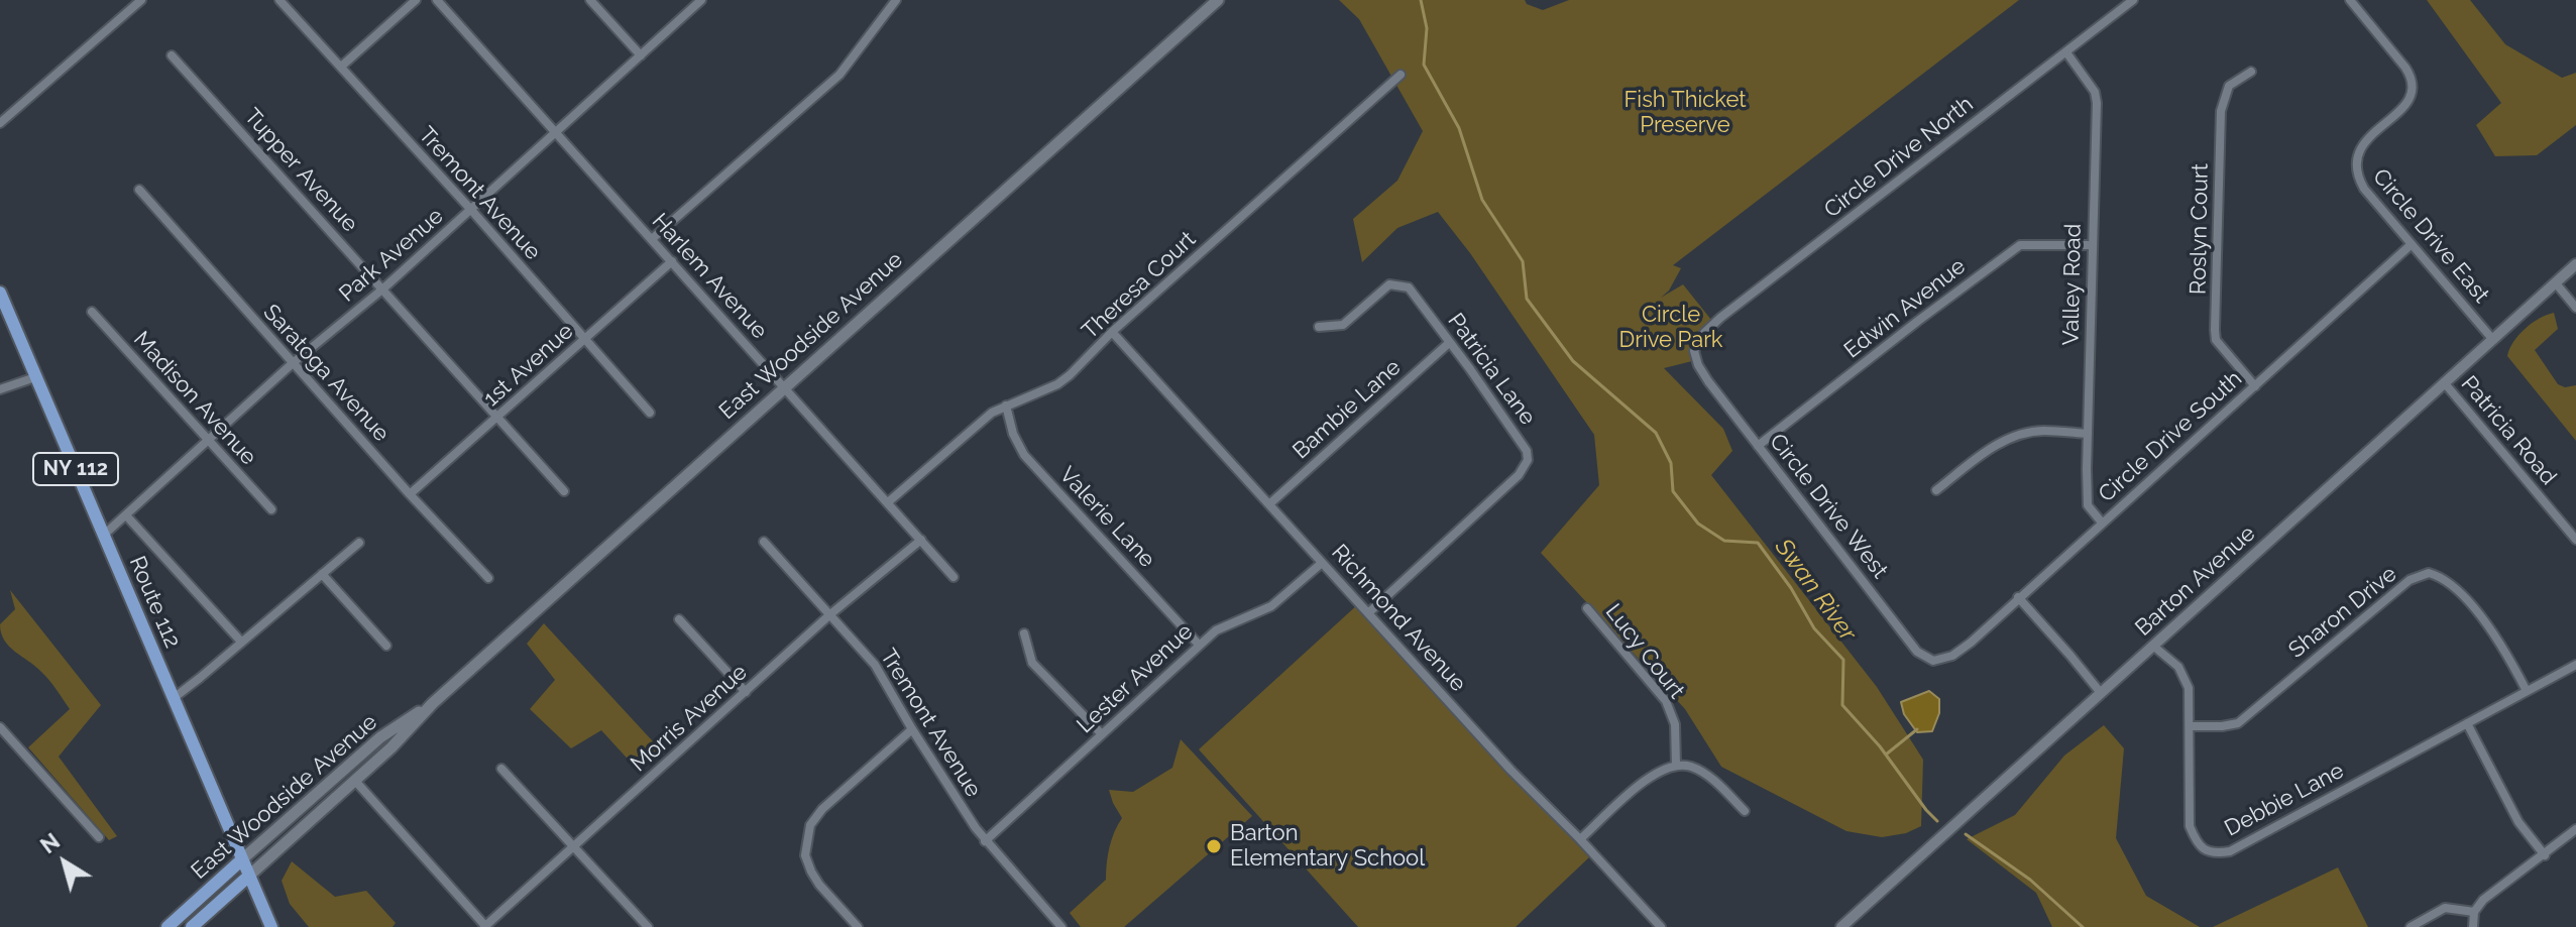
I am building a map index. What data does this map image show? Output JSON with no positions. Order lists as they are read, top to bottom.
{
  "streets": {
    "main road": ["East Woodside Avenue", "NY 112", "Route 112"],
    "street": [
      "Circle Drive North",
      "Tupper Avenue",
      "Tremont Avenue",
      "Roslyn Court",
      "Circle Drive East",
      "Park Avenue",
      "Harlem Avenue",
      "Valley Road",
      "Theresa Court",
      "Edwin Avenue",
      "1st Avenue",
      "Patricia Lane",
      "Saratoga Avenue",
      "Madison Avenue",
      "Bambie Lane",
      "Patricia Road",
      "Circle Drive South",
      "Circle Drive West",
      "Valerie Lane",
      "Barton Avenue",
      "Sharon Drive",
      "Richmond Avenue",
      "Lucy Court",
      "Lester Avenue",
      "Morris Avenue",
      "Debbie Lane"
    ]
  },
  "crossings": [
    ["Circle Drive North", "Valley Road"],
    ["Circle Drive North", "Circle Drive West"],
    ["Tupper Avenue", "Park Avenue"],
    ["Tupper Avenue", "1st Avenue"],
    ["Tremont Avenue", "Park Avenue"],
    ["Tremont Avenue", "1st Avenue"],
    ["Tremont Avenue", "Lester Avenue"],
    ["Tremont Avenue", "Morris Avenue"],
    ["Roslyn Court", "Circle Drive South"],
    ["Circle Drive East", "Circle Drive South"],
    ["Circle Drive East", "Barton Avenue"],
    ["Park Avenue", "Harlem Avenue"],
    ["Park Avenue", "Saratoga Avenue"],
    ["Park Avenue", "Madison Avenue"],
    ["Park Avenue", "Route 112"],
    ["Harlem Avenue", "Theresa Court"],
    ["Harlem Avenue", "East Woodside Avenue"],
    ["Harlem Avenue", "1st Avenue"],
    ["Harlem Avenue", "Morris Avenue"],
    ["Valley Road", "Edwin Avenue"],
    ["Valley Road", "Circle Drive South"],
    ["Theresa Court", "Valerie Lane"],
    ["Theresa Court", "Richmond Avenue"],
    ["Edwin Avenue", "Circle Drive West"],
    ["East Woodside Avenue", "Route 112"],
    ["1st Avenue", "Saratoga Avenue"],
    ["Patricia Lane", "Bambie Lane"],
    ["Patricia Lane", "Richmond Avenue"],
    ["Bambie Lane", "Richmond Avenue"],
    ["Patricia Road", "Barton Avenue"],
    ["Circle Drive South", "Circle Drive West"],
    ["Valerie Lane", "Lester Avenue"],
    ["Barton Avenue", "Debbie Lane"],
    ["Sharon Drive", "Debbie Lane"],
    ["Richmond Avenue", "Lester Avenue"]
  ],
  "water": ["Swan River"],
  "parks": ["Fish Thicket Preserve", "Circle Drive Park"],
  "places": ["Barton Elementary School"],
  "north": "top left"
}
